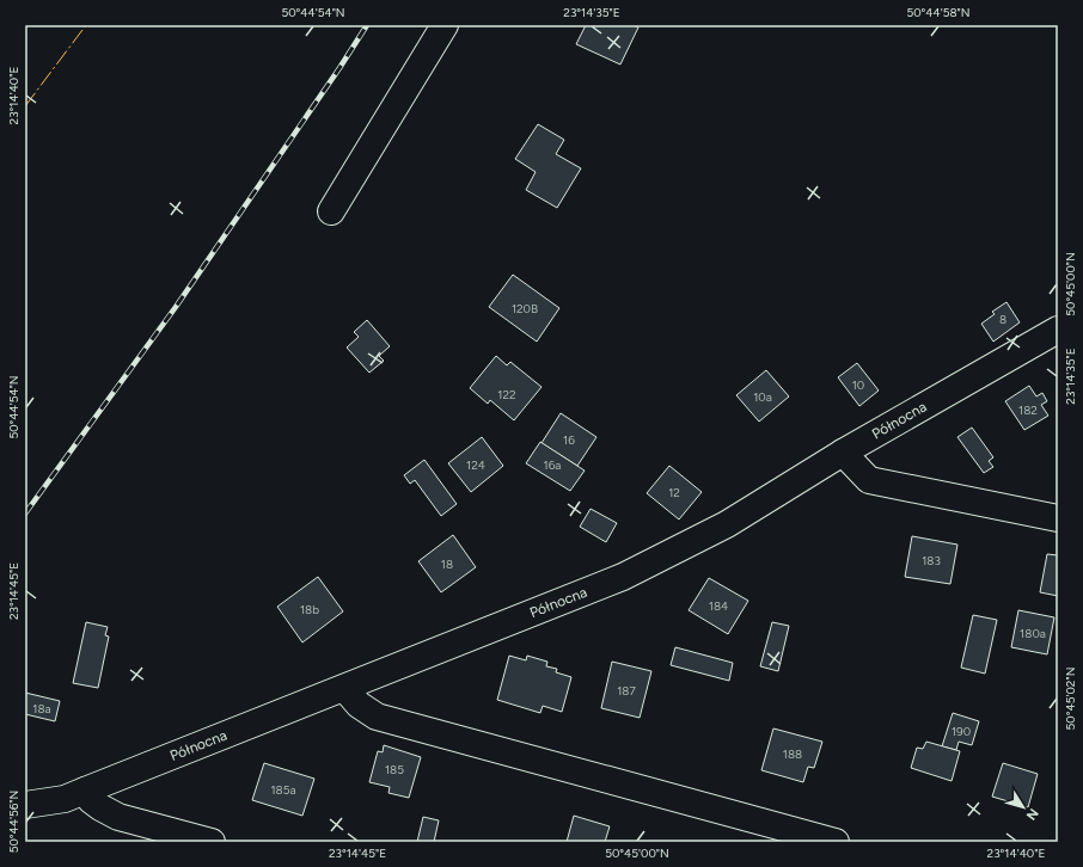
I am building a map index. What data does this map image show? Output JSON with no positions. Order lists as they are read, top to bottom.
{
  "streets": {
    "street": ["Północna"]
  },
  "house_numbers": [
    "120B",
    "8",
    "10",
    "122",
    "10a",
    "182",
    "16",
    "124",
    "16a",
    "12",
    "183",
    "18",
    "184",
    "18b",
    "180a",
    "187",
    "18a",
    "190",
    "188",
    "185",
    "185a"
  ],
  "north": "bottom right",
  "coordinates": [
    "50°44'54\"N",
    "23°14'35\"E",
    "50°44'58\"N",
    "23°14'40\"E",
    "50°45'00\"N",
    "23°14'45\"E",
    "50°45'02\"N",
    "50°44'56\"N"
  ]
}
